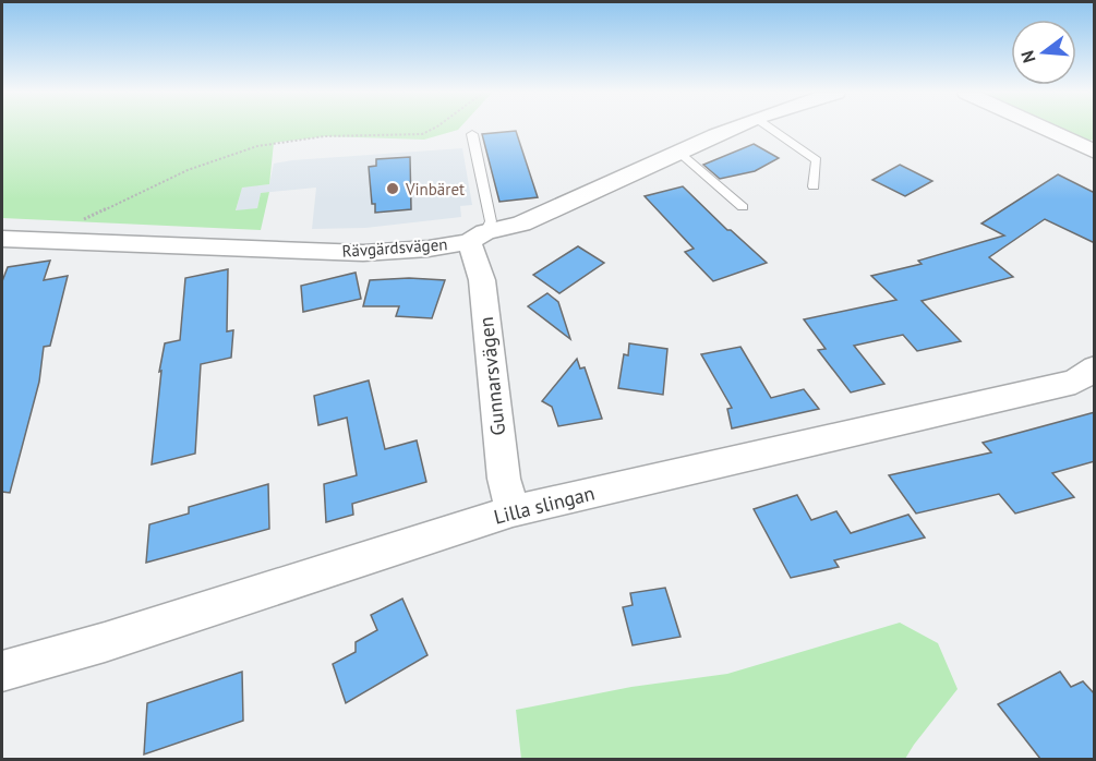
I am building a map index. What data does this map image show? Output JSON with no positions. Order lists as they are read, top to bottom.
{
  "streets": {
    "street": ["Rävgärdsvägen", "Gunnarsvägen", "Lilla slingan"]
  },
  "crossings": [
    ["Rävgärdsvägen", "Gunnarsvägen"],
    ["Gunnarsvägen", "Lilla slingan"]
  ],
  "places": ["Vinbäret"],
  "north": "left"
}
